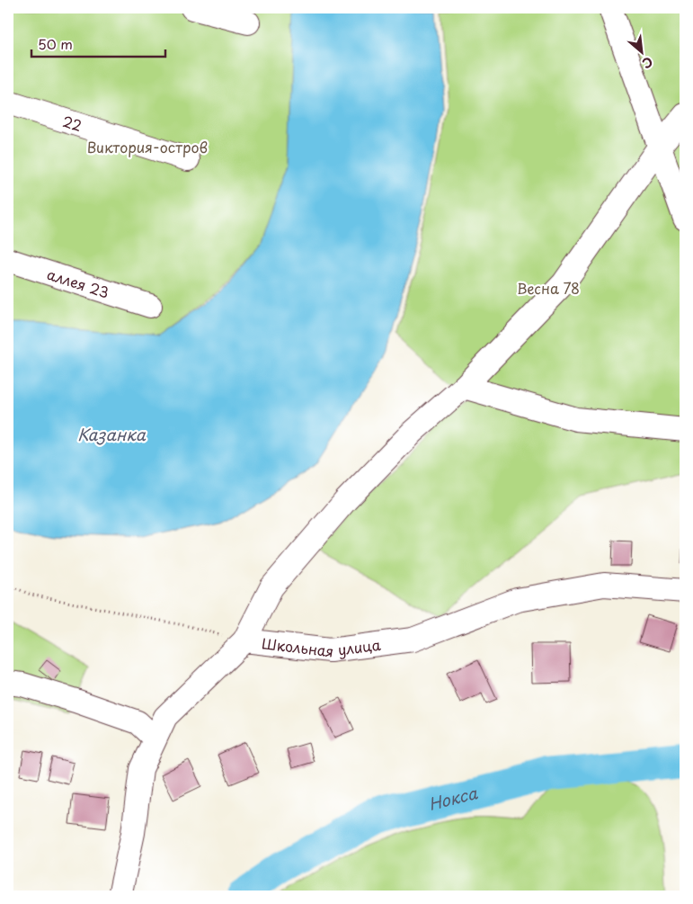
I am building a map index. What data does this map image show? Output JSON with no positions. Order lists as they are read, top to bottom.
{
  "streets": {
    "street": ["22", "аллея 23", "Школьная улица"]
  },
  "water": ["Казанка", "Нокса"],
  "parks": ["Виктория-остров", "Весна 78"],
  "scale_bar": "50 m",
  "north": "bottom right"
}
